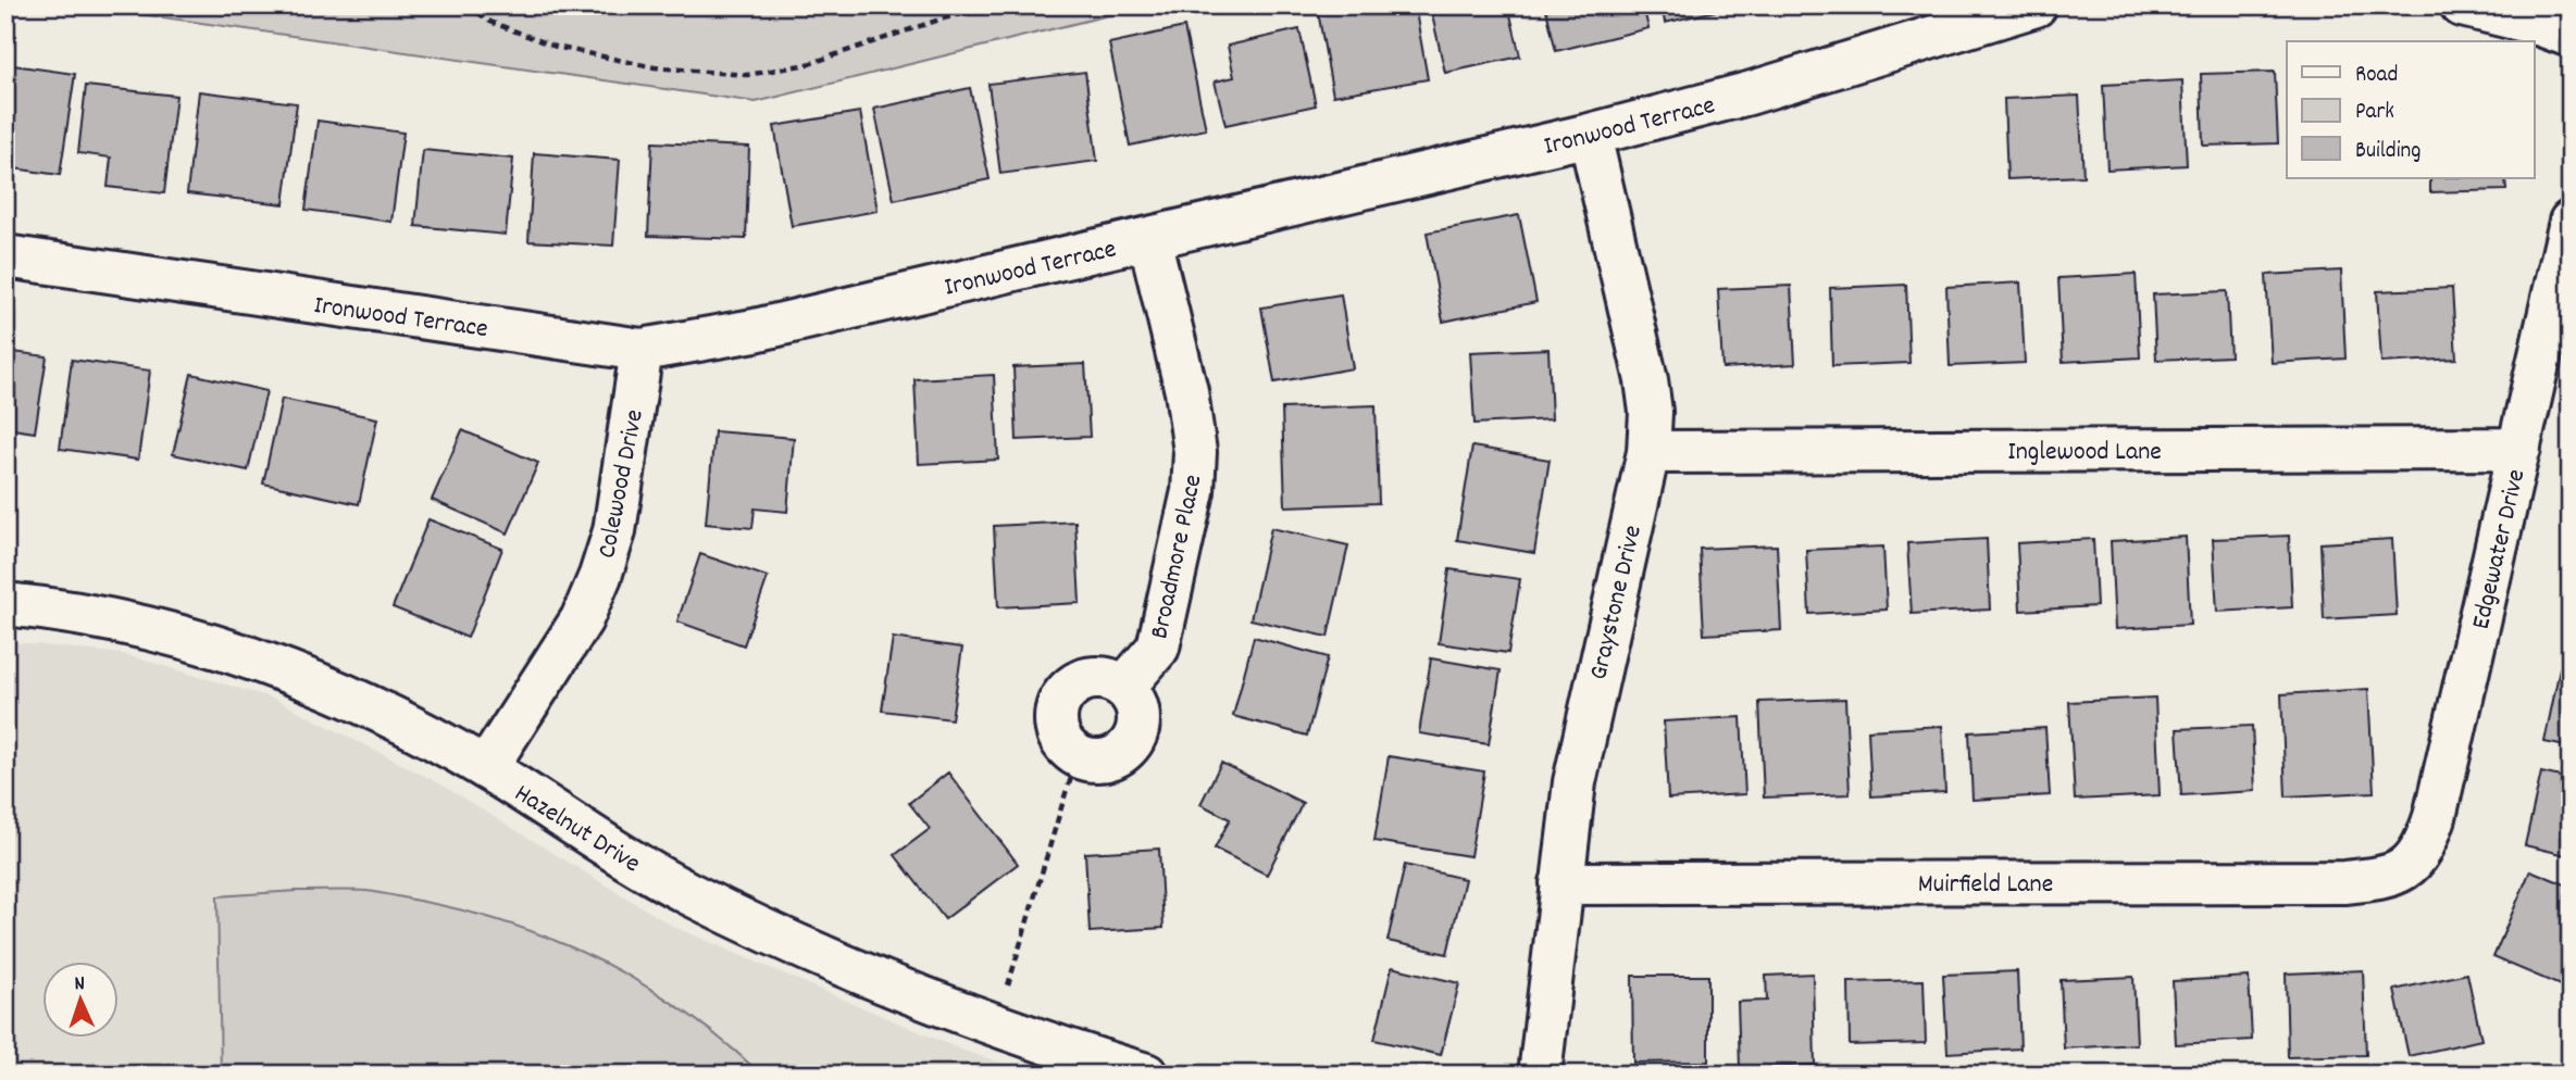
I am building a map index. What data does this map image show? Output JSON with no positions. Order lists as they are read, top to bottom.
{
  "streets": {
    "street": [
      "Ironwood Terrace",
      "Inglewood Lane",
      "Colewood Drive",
      "Edgewater Drive",
      "Broadmore Place",
      "Graystone Drive",
      "Hazelnut Drive",
      "Muirfield Lane"
    ]
  },
  "crossings": [
    ["Ironwood Terrace", "Colewood Drive"],
    ["Ironwood Terrace", "Broadmore Place"],
    ["Ironwood Terrace", "Graystone Drive"],
    ["Inglewood Lane", "Edgewater Drive"],
    ["Inglewood Lane", "Graystone Drive"],
    ["Colewood Drive", "Hazelnut Drive"],
    ["Edgewater Drive", "Muirfield Lane"],
    ["Graystone Drive", "Muirfield Lane"]
  ],
  "legend": ["Road", "Park", "Building"],
  "north": "top"
}
